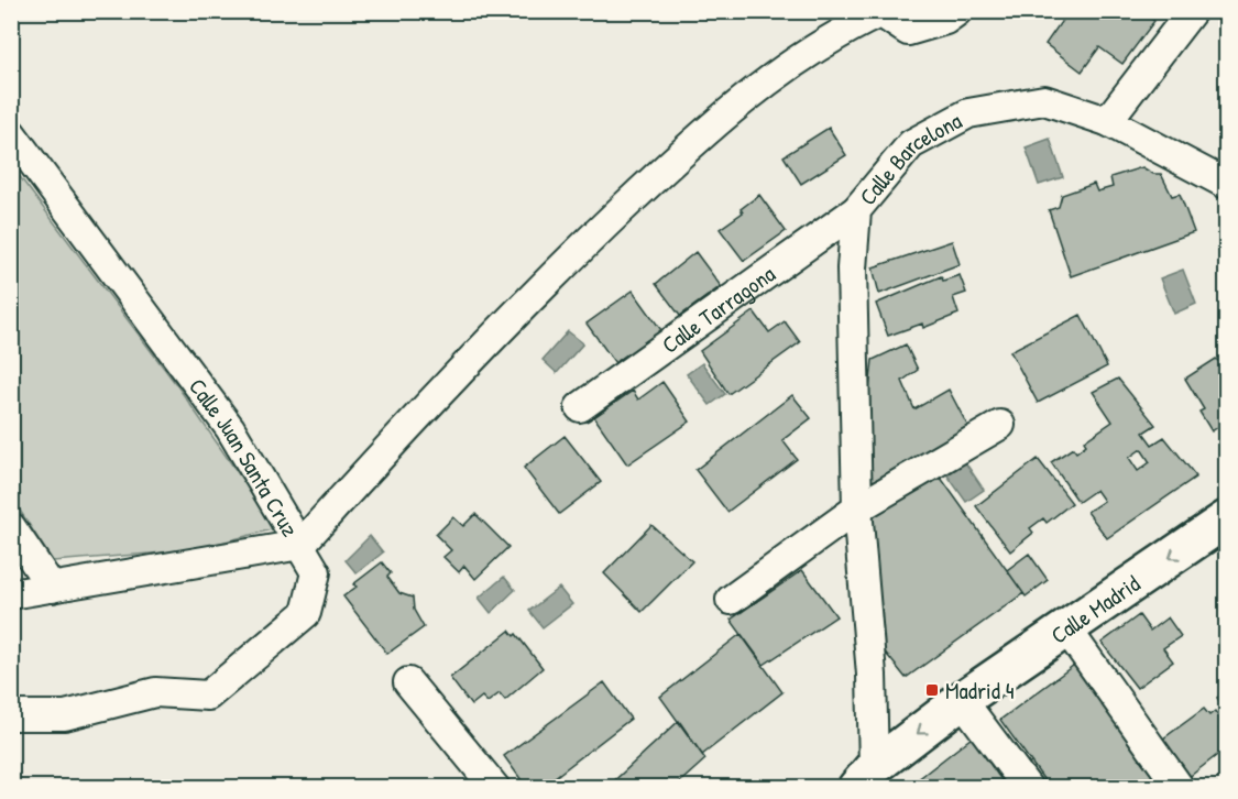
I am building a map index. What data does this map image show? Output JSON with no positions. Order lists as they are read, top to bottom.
{
  "streets": {
    "street": [
      "Calle Barcelona",
      "Calle Tarragona",
      "Calle Juan Santa Cruz",
      "Calle Madrid"
    ]
  },
  "crossings": [
    ["Calle Barcelona", "Calle Tarragona"],
    ["Calle Barcelona", "Calle Madrid"]
  ],
  "places": {
    "transit": ["Madrid 4"]
  }
}
